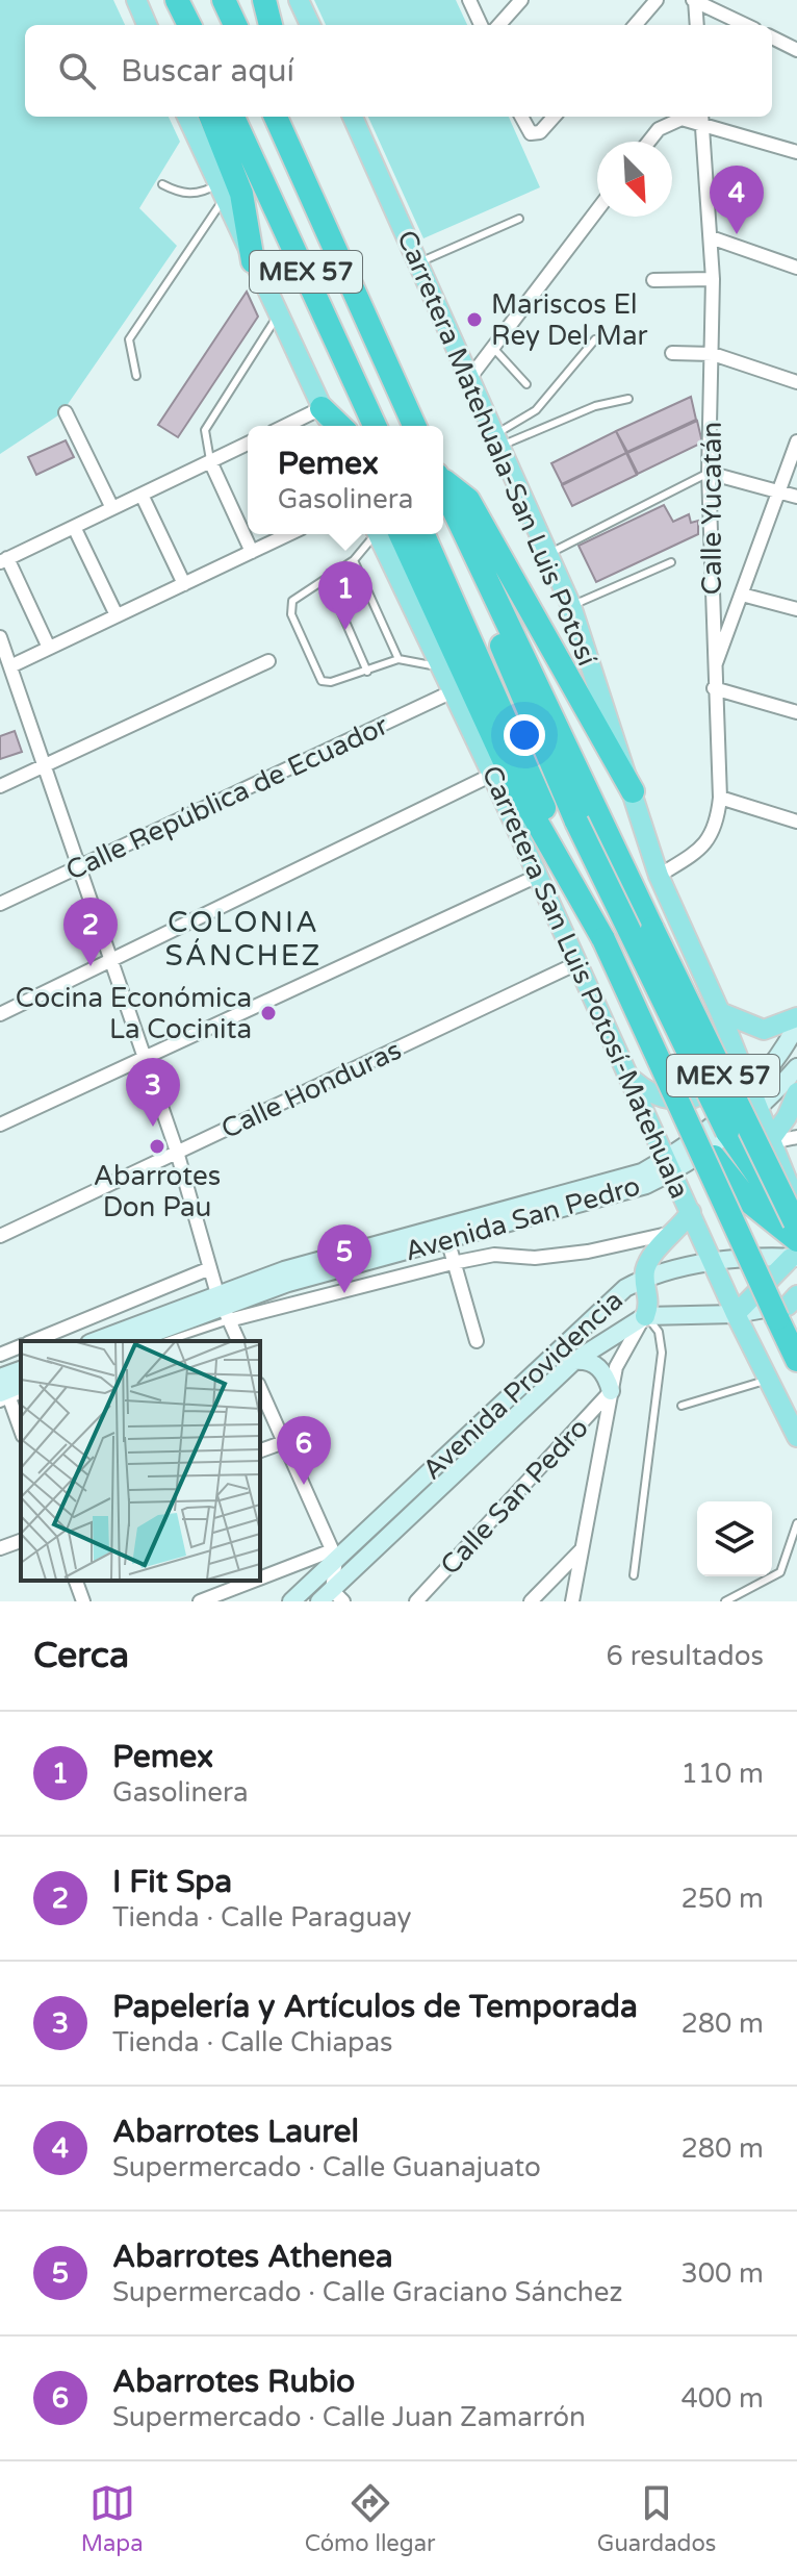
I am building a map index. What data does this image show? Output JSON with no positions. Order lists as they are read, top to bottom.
{
  "streets": {
    "highway": ["MEX 57"],
    "main road": ["Carretera Matehuala-San Luis Potosí", "Carretera San Luis Potosí-Matehuala"],
    "street": [
      "Calle Yucatán",
      "Calle República de Ecuador",
      "Calle Honduras",
      "Avenida San Pedro",
      "Avenida Providencia",
      "Calle San Pedro"
    ]
  },
  "crossings": [
    ["MEX 57", "Carretera Matehuala-San Luis Potosí"],
    ["MEX 57", "Carretera San Luis Potosí-Matehuala"],
    ["MEX 57", "Avenida Providencia"],
    ["Carretera Matehuala-San Luis Potosí", "Calle Yucatán"],
    ["Carretera Matehuala-San Luis Potosí", "Avenida San Pedro"],
    ["Carretera Matehuala-San Luis Potosí", "Avenida Providencia"],
    ["Calle República de Ecuador", "Carretera San Luis Potosí-Matehuala"],
    ["Carretera San Luis Potosí-Matehuala", "Calle Honduras"],
    ["Carretera San Luis Potosí-Matehuala", "Avenida San Pedro"],
    ["Carretera San Luis Potosí-Matehuala", "Avenida Providencia"],
    ["Avenida Providencia", "Calle San Pedro"]
  ],
  "districts": ["COLONIA SÁNCHEZ"],
  "places": ["Mariscos El Rey Del Mar", "Cocina Económica La Cocinita", "Abarrotes Don Pau"],
  "north": "bottom right",
  "page": {
    "search": "Buscar aquí",
    "pins": [
      "4",
      "1",
      "2",
      "3",
      "5",
      "6"
    ],
    "popup": ["Pemex", "Gasolinera"],
    "heading": ["Cerca", "6 resultados"],
    "list": [
      {
        "mark": "1",
        "name": "Pemex",
        "note": "Gasolinera",
        "value": "110 m"
      },
      {
        "mark": "2",
        "name": "I Fit Spa",
        "note": "Tienda · Calle Paraguay",
        "value": "250 m"
      },
      {
        "mark": "3",
        "name": "Papelería y Artículos de Temporada",
        "note": "Tienda · Calle Chiapas",
        "value": "280 m"
      },
      {
        "mark": "4",
        "name": "Abarrotes Laurel",
        "note": "Supermercado · Calle Guanajuato",
        "value": "280 m"
      },
      {
        "mark": "5",
        "name": "Abarrotes Athenea",
        "note": "Supermercado · Calle Graciano Sánchez",
        "value": "300 m"
      },
      {
        "mark": "6",
        "name": "Abarrotes Rubio",
        "note": "Supermercado · Calle Juan Zamarrón",
        "value": "400 m"
      }
    ],
    "nav": ["Mapa", "Cómo llegar", "Guardados"]
  }
}
